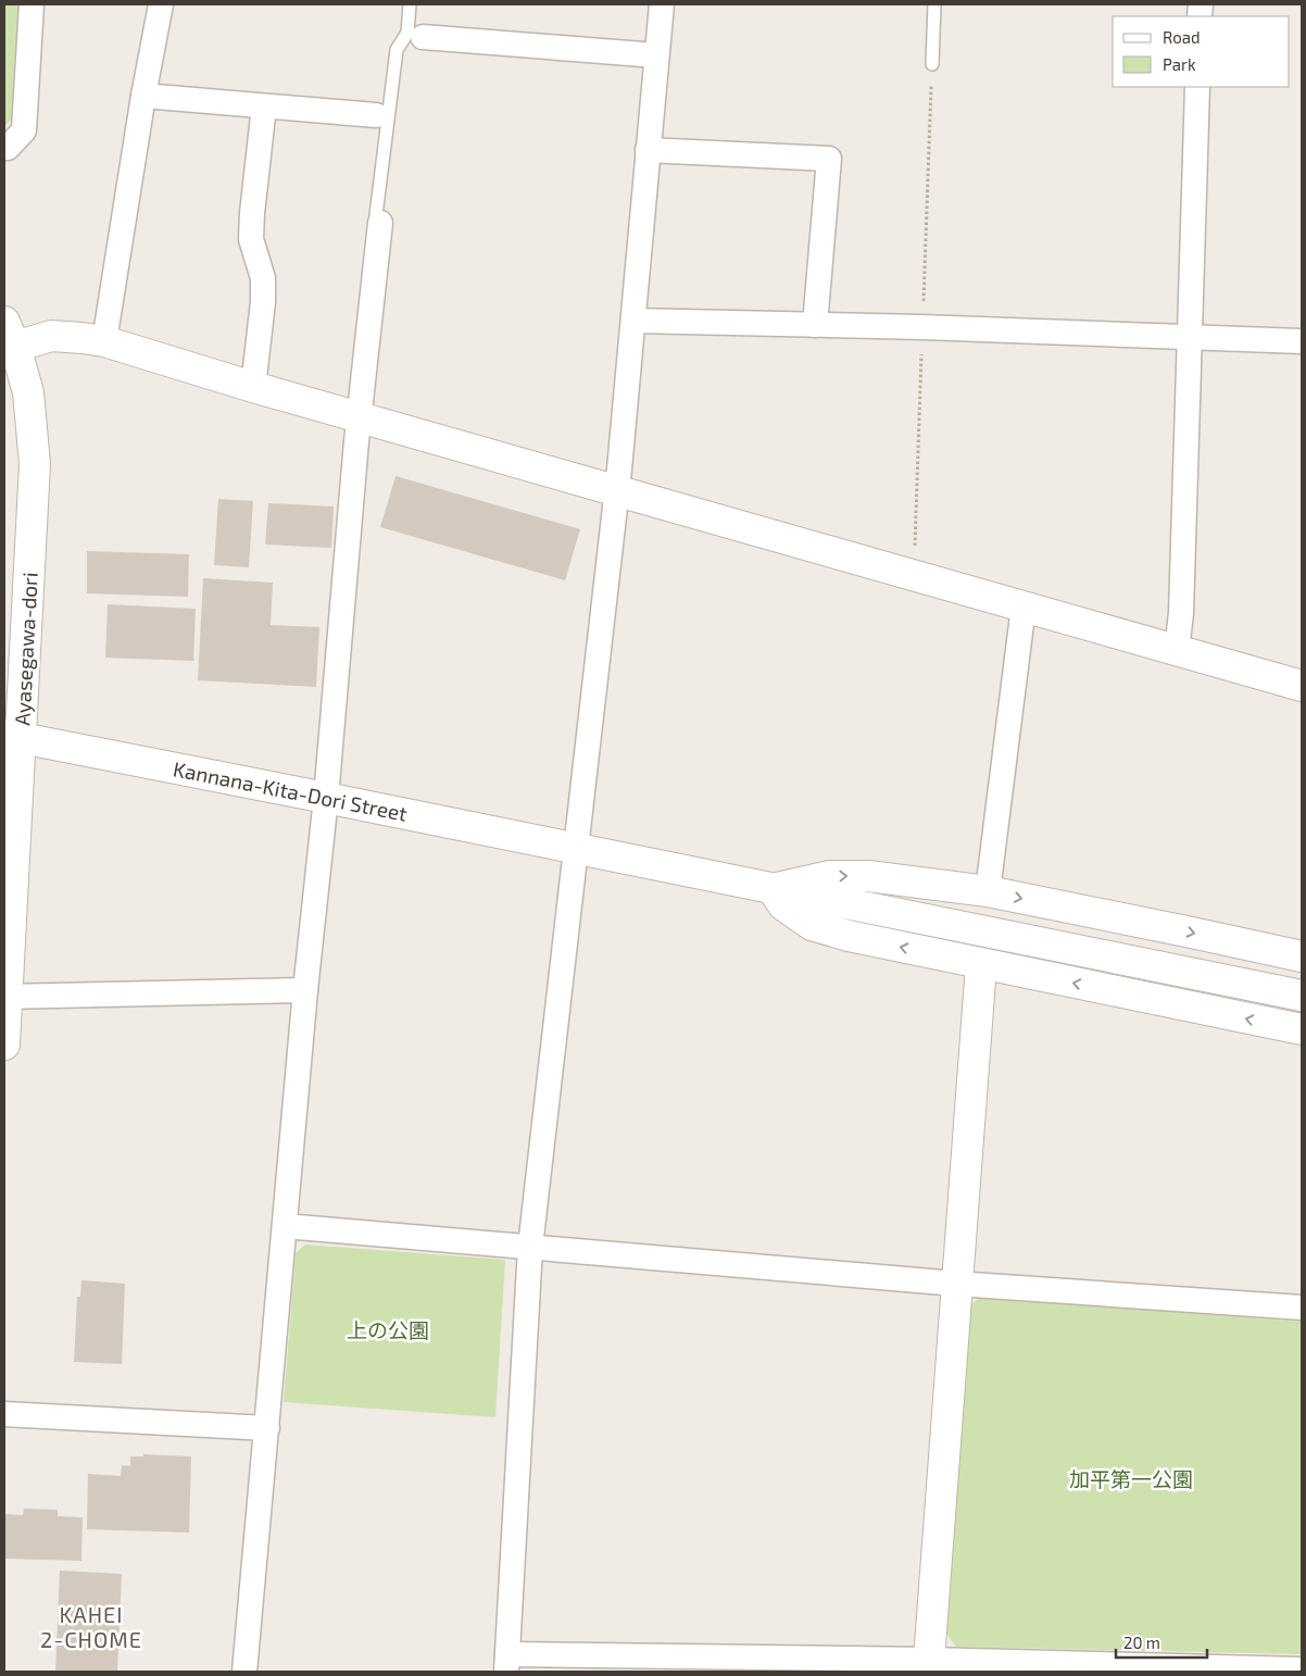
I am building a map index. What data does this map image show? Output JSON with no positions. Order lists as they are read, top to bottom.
{
  "streets": {
    "street": ["Ayasegawa-dori", "Kannana-Kita-Dori Street"]
  },
  "crossings": [
    ["Ayasegawa-dori", "Kannana-Kita-Dori Street"]
  ],
  "districts": ["KAHEI 2-CHOME"],
  "parks": ["上の公園", "加平第一公園"],
  "legend": ["Road", "Park"],
  "scale_bar": "20 m"
}
